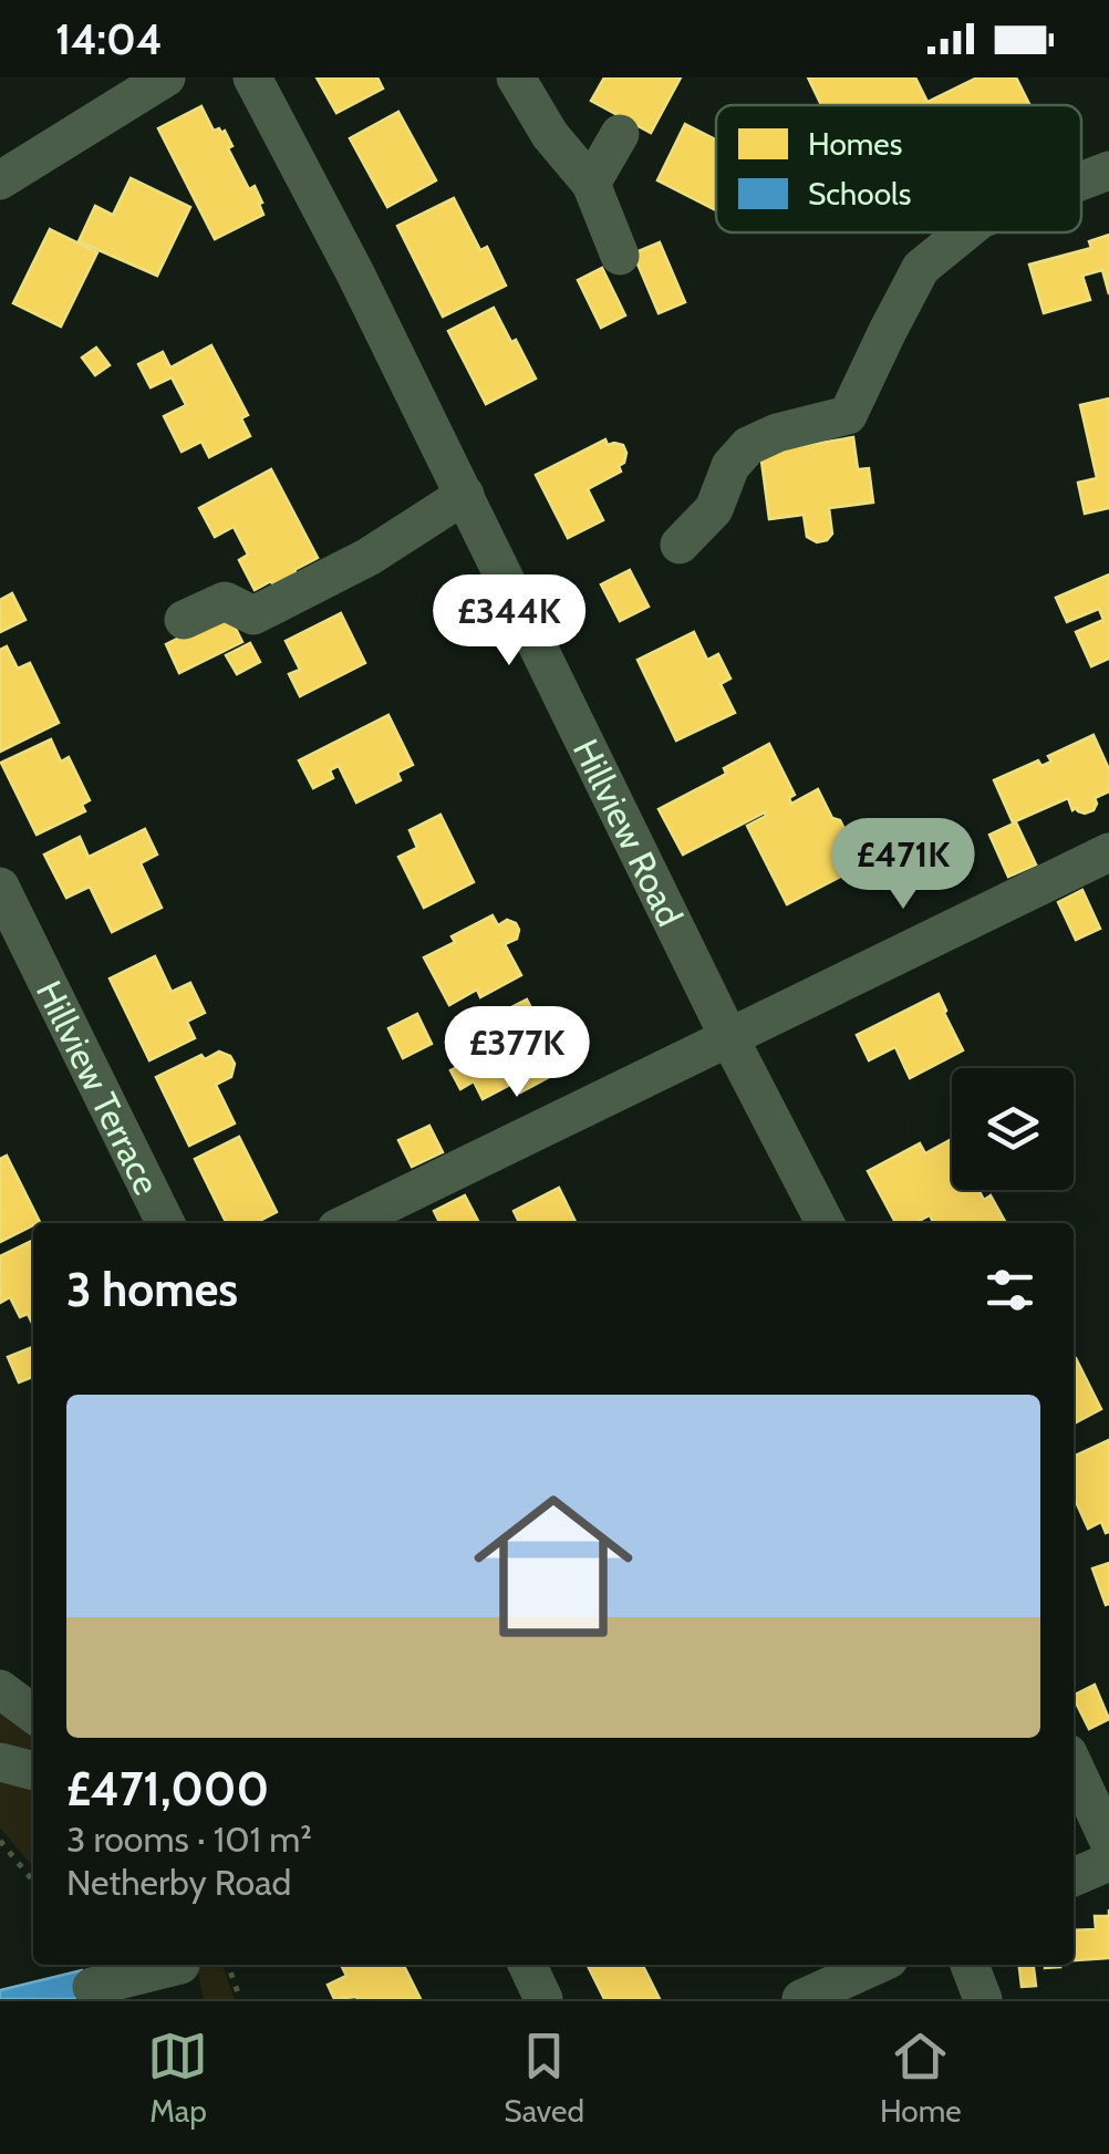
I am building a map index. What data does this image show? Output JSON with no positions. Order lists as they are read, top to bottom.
{
  "streets": {
    "street": ["Hillview Road", "Hillview Terrace"]
  },
  "legend": ["Homes", "Schools"],
  "page": {
    "status": "14:04",
    "price": ["£344K", "£471K", "£377K"],
    "heading": "3 homes",
    "list": [
      {
        "name": "£471,000",
        "note": "3 rooms · 101 m² · Netherby Road"
      }
    ],
    "tabs": ["Map", "Saved", "Home"]
  }
}
